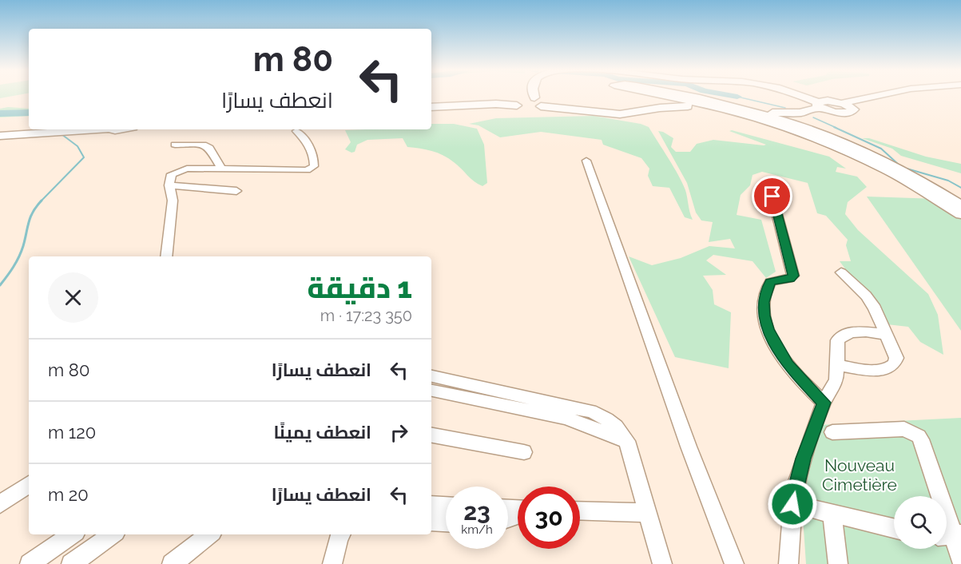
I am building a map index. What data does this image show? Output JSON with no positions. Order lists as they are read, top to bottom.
{
  "parks": ["Nouveau Cimetière"],
  "page": {
    "turn": ["80 m", "انعطف يسارًا"],
    "heading": ["1 دقيقة", "350 m · 17:23"],
    "list": [
      {
        "name": "انعطف يسارًا",
        "value": "80 m"
      },
      {
        "name": "انعطف يمينًا",
        "value": "120 m"
      },
      {
        "name": "انعطف يسارًا",
        "value": "20 m"
      }
    ],
    "speed": "23 km/h",
    "limit": "30"
  }
}
